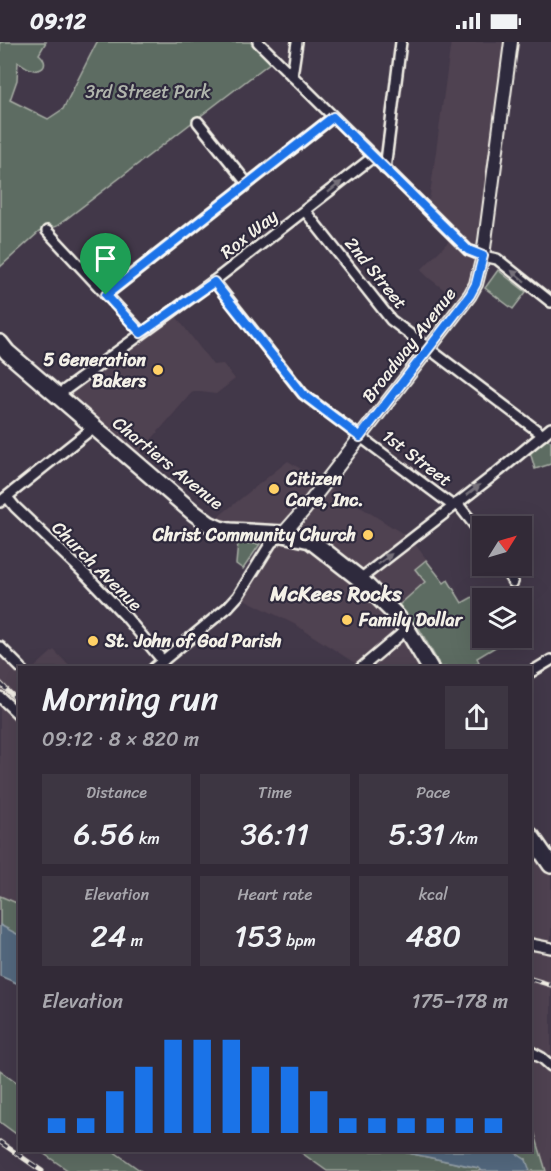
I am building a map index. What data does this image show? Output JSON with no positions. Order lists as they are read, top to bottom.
{
  "streets": {
    "main road": ["Chartiers Avenue"],
    "street": [
      "Rox Way",
      "2nd Street",
      "Broadway Avenue",
      "1st Street",
      "Church Avenue"
    ]
  },
  "crossings": [
    ["Rox Way", "2nd Street"],
    ["Rox Way", "1st Street"],
    ["Rox Way", "Chartiers Avenue"],
    ["2nd Street", "Broadway Avenue"],
    ["Broadway Avenue", "1st Street"],
    ["Broadway Avenue", "Chartiers Avenue"]
  ],
  "districts": ["McKees Rocks"],
  "parks": ["3rd Street Park"],
  "places": [
    "5 Generation Bakers",
    "Citizen Care, Inc.",
    "Christ Community Church",
    "Family Dollar",
    "St. John of God Parish"
  ],
  "north": "top right",
  "page": {
    "status": "09:12",
    "heading": ["Morning run", "09:12 · 8 × 820 m"],
    "stats": [
      ["Distance", "6.56 km"],
      ["Time", "36:11"],
      ["Pace", "5:31 /km"],
      ["Elevation", "24 m"],
      ["Heart rate", "153 bpm"],
      ["kcal", "480"]
    ],
    "chart": ["Elevation", "175–178 m"]
  }
}
